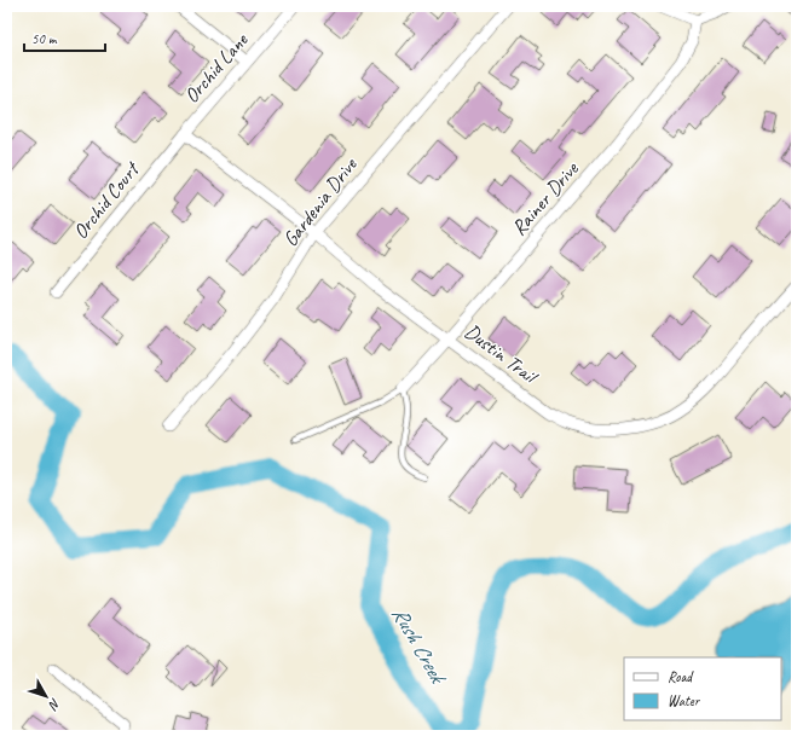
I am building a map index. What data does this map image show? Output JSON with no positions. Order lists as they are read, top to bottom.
{
  "streets": {
    "street": [
      "Orchid Lane",
      "Rainer Drive",
      "Orchid Court",
      "Gardenia Drive",
      "Dustin Trail"
    ]
  },
  "crossings": [
    ["Orchid Lane", "Orchid Court"],
    ["Orchid Lane", "Dustin Trail"],
    ["Rainer Drive", "Dustin Trail"],
    ["Orchid Court", "Dustin Trail"],
    ["Gardenia Drive", "Dustin Trail"]
  ],
  "water": ["Rush Creek"],
  "legend": ["Road", "Water"],
  "scale_bar": "50 m",
  "north": "bottom right"
}
